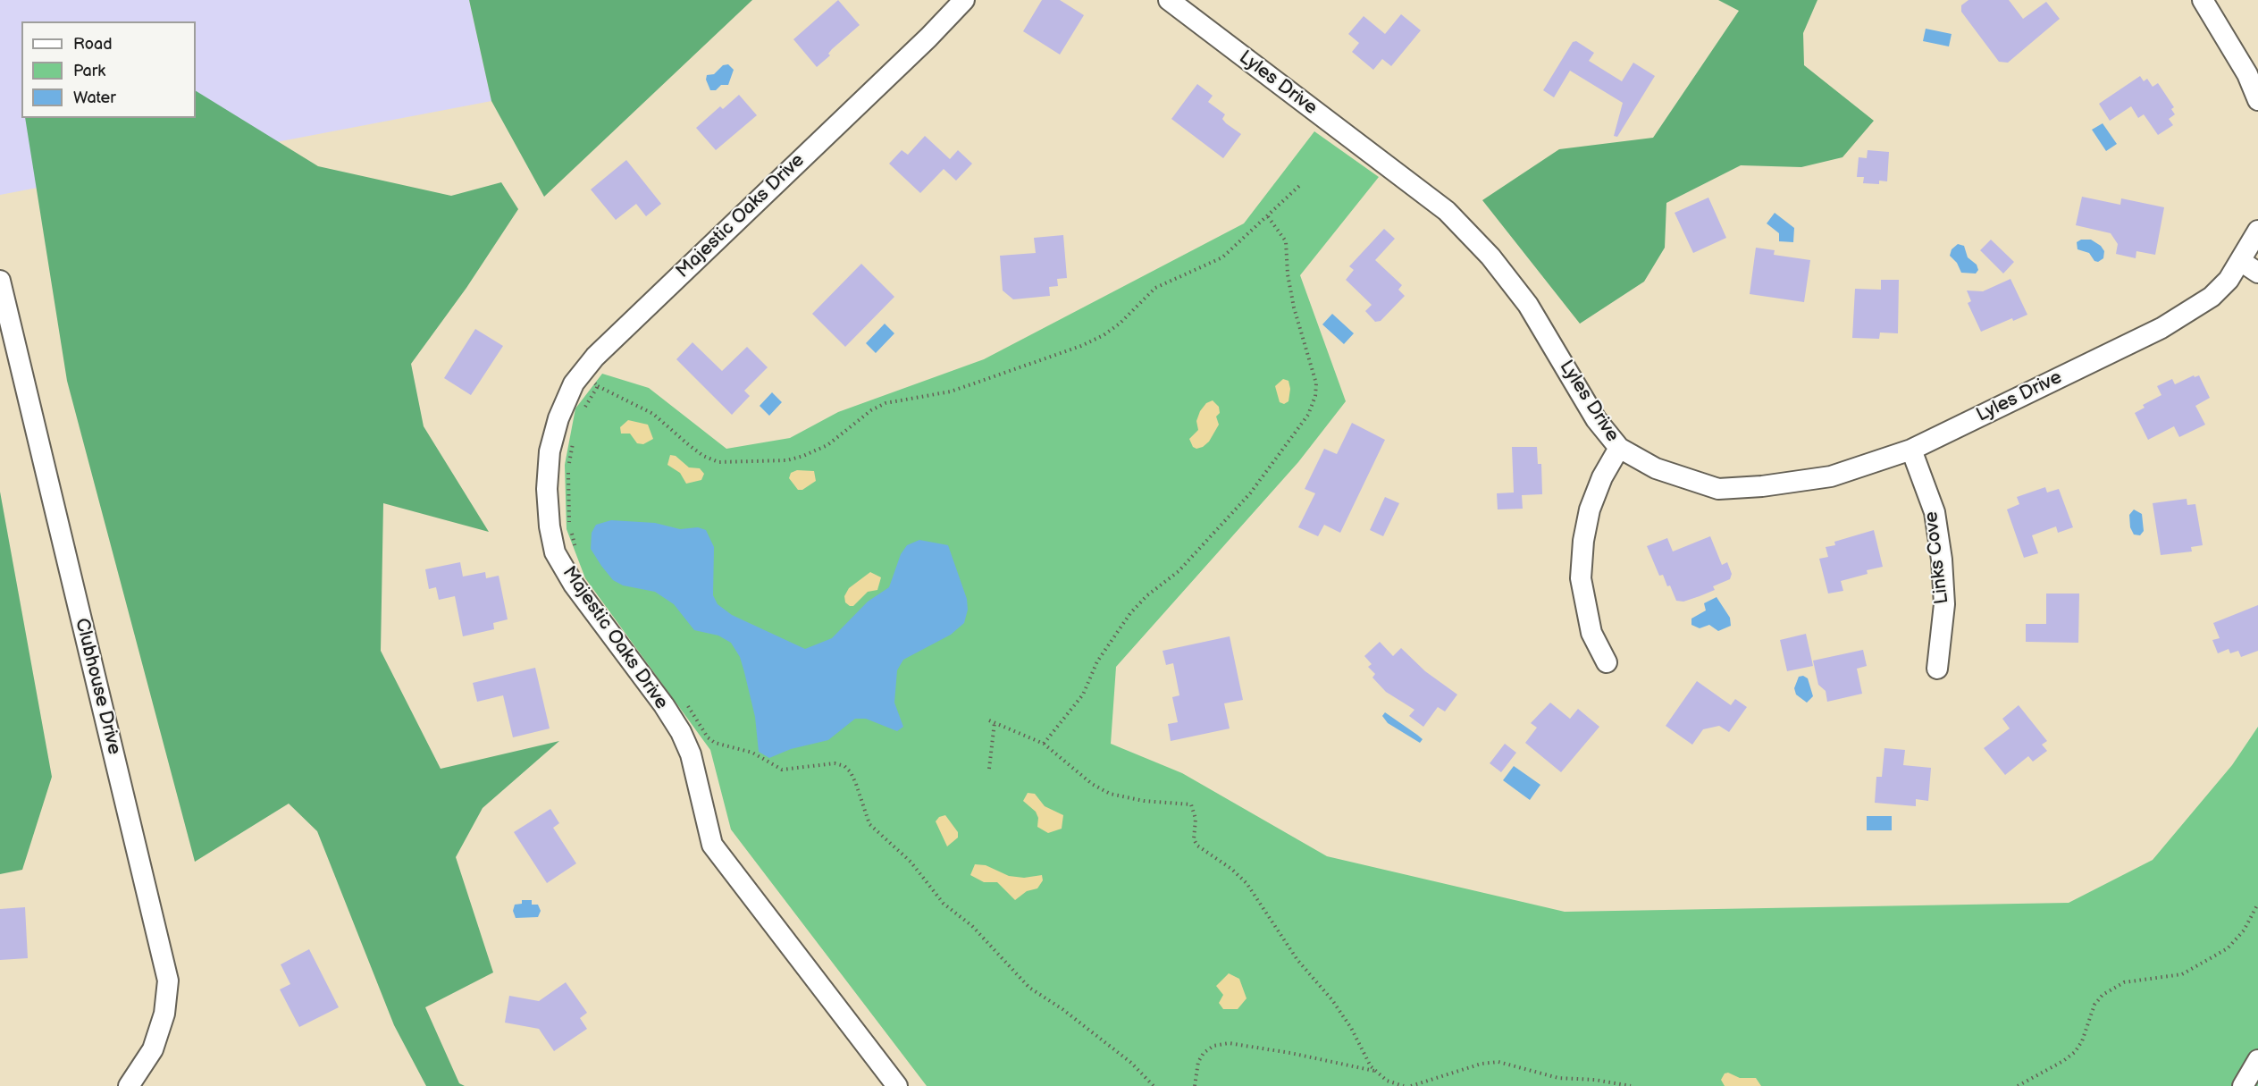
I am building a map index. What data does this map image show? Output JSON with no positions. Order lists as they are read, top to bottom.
{
  "streets": {
    "street": [
      "Lyles Drive",
      "Majestic Oaks Drive",
      "Links Cove",
      "Clubhouse Drive"
    ]
  },
  "crossings": [
    ["Lyles Drive", "Links Cove"]
  ],
  "legend": ["Road", "Park", "Water"]
}
